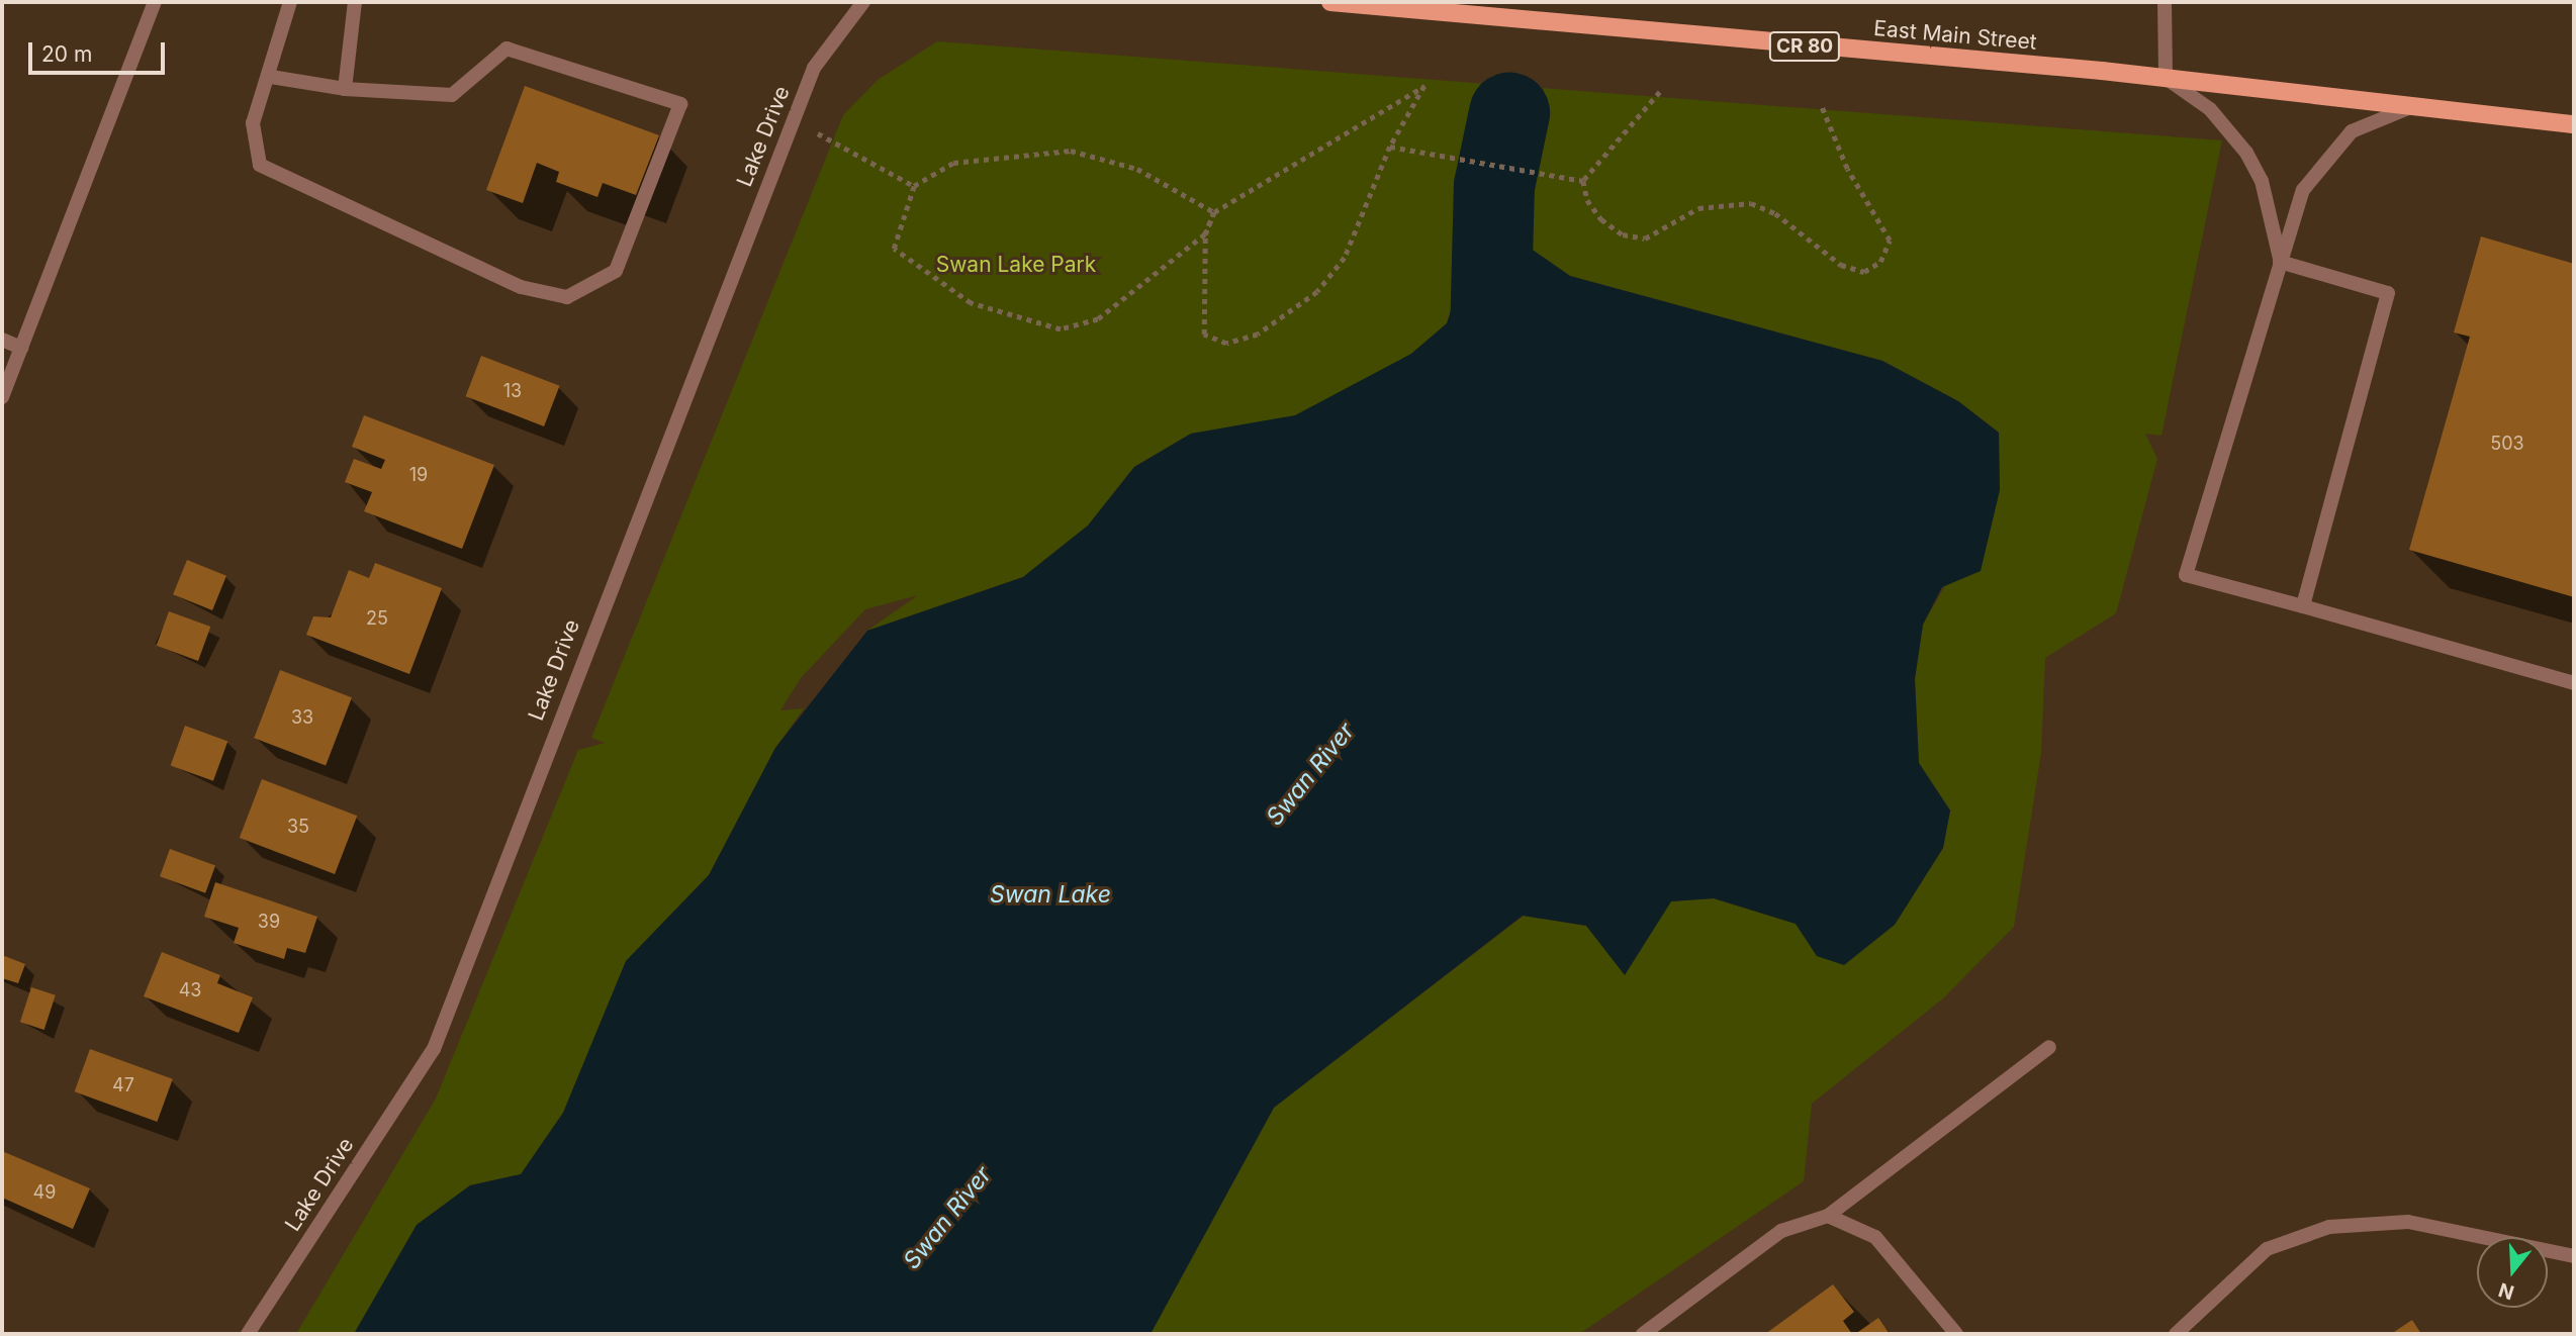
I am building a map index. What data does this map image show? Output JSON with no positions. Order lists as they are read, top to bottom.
{
  "streets": {
    "main road": ["East Main Street", "CR 80"],
    "street": ["Lake Drive"]
  },
  "water": ["Swan River", "Swan Lake"],
  "parks": ["Swan Lake Park"],
  "house_numbers": [
    "13",
    "503",
    "19",
    "25",
    "33",
    "35",
    "39",
    "43",
    "47",
    "49"
  ],
  "scale_bar": "20 m",
  "north": "bottom"
}
